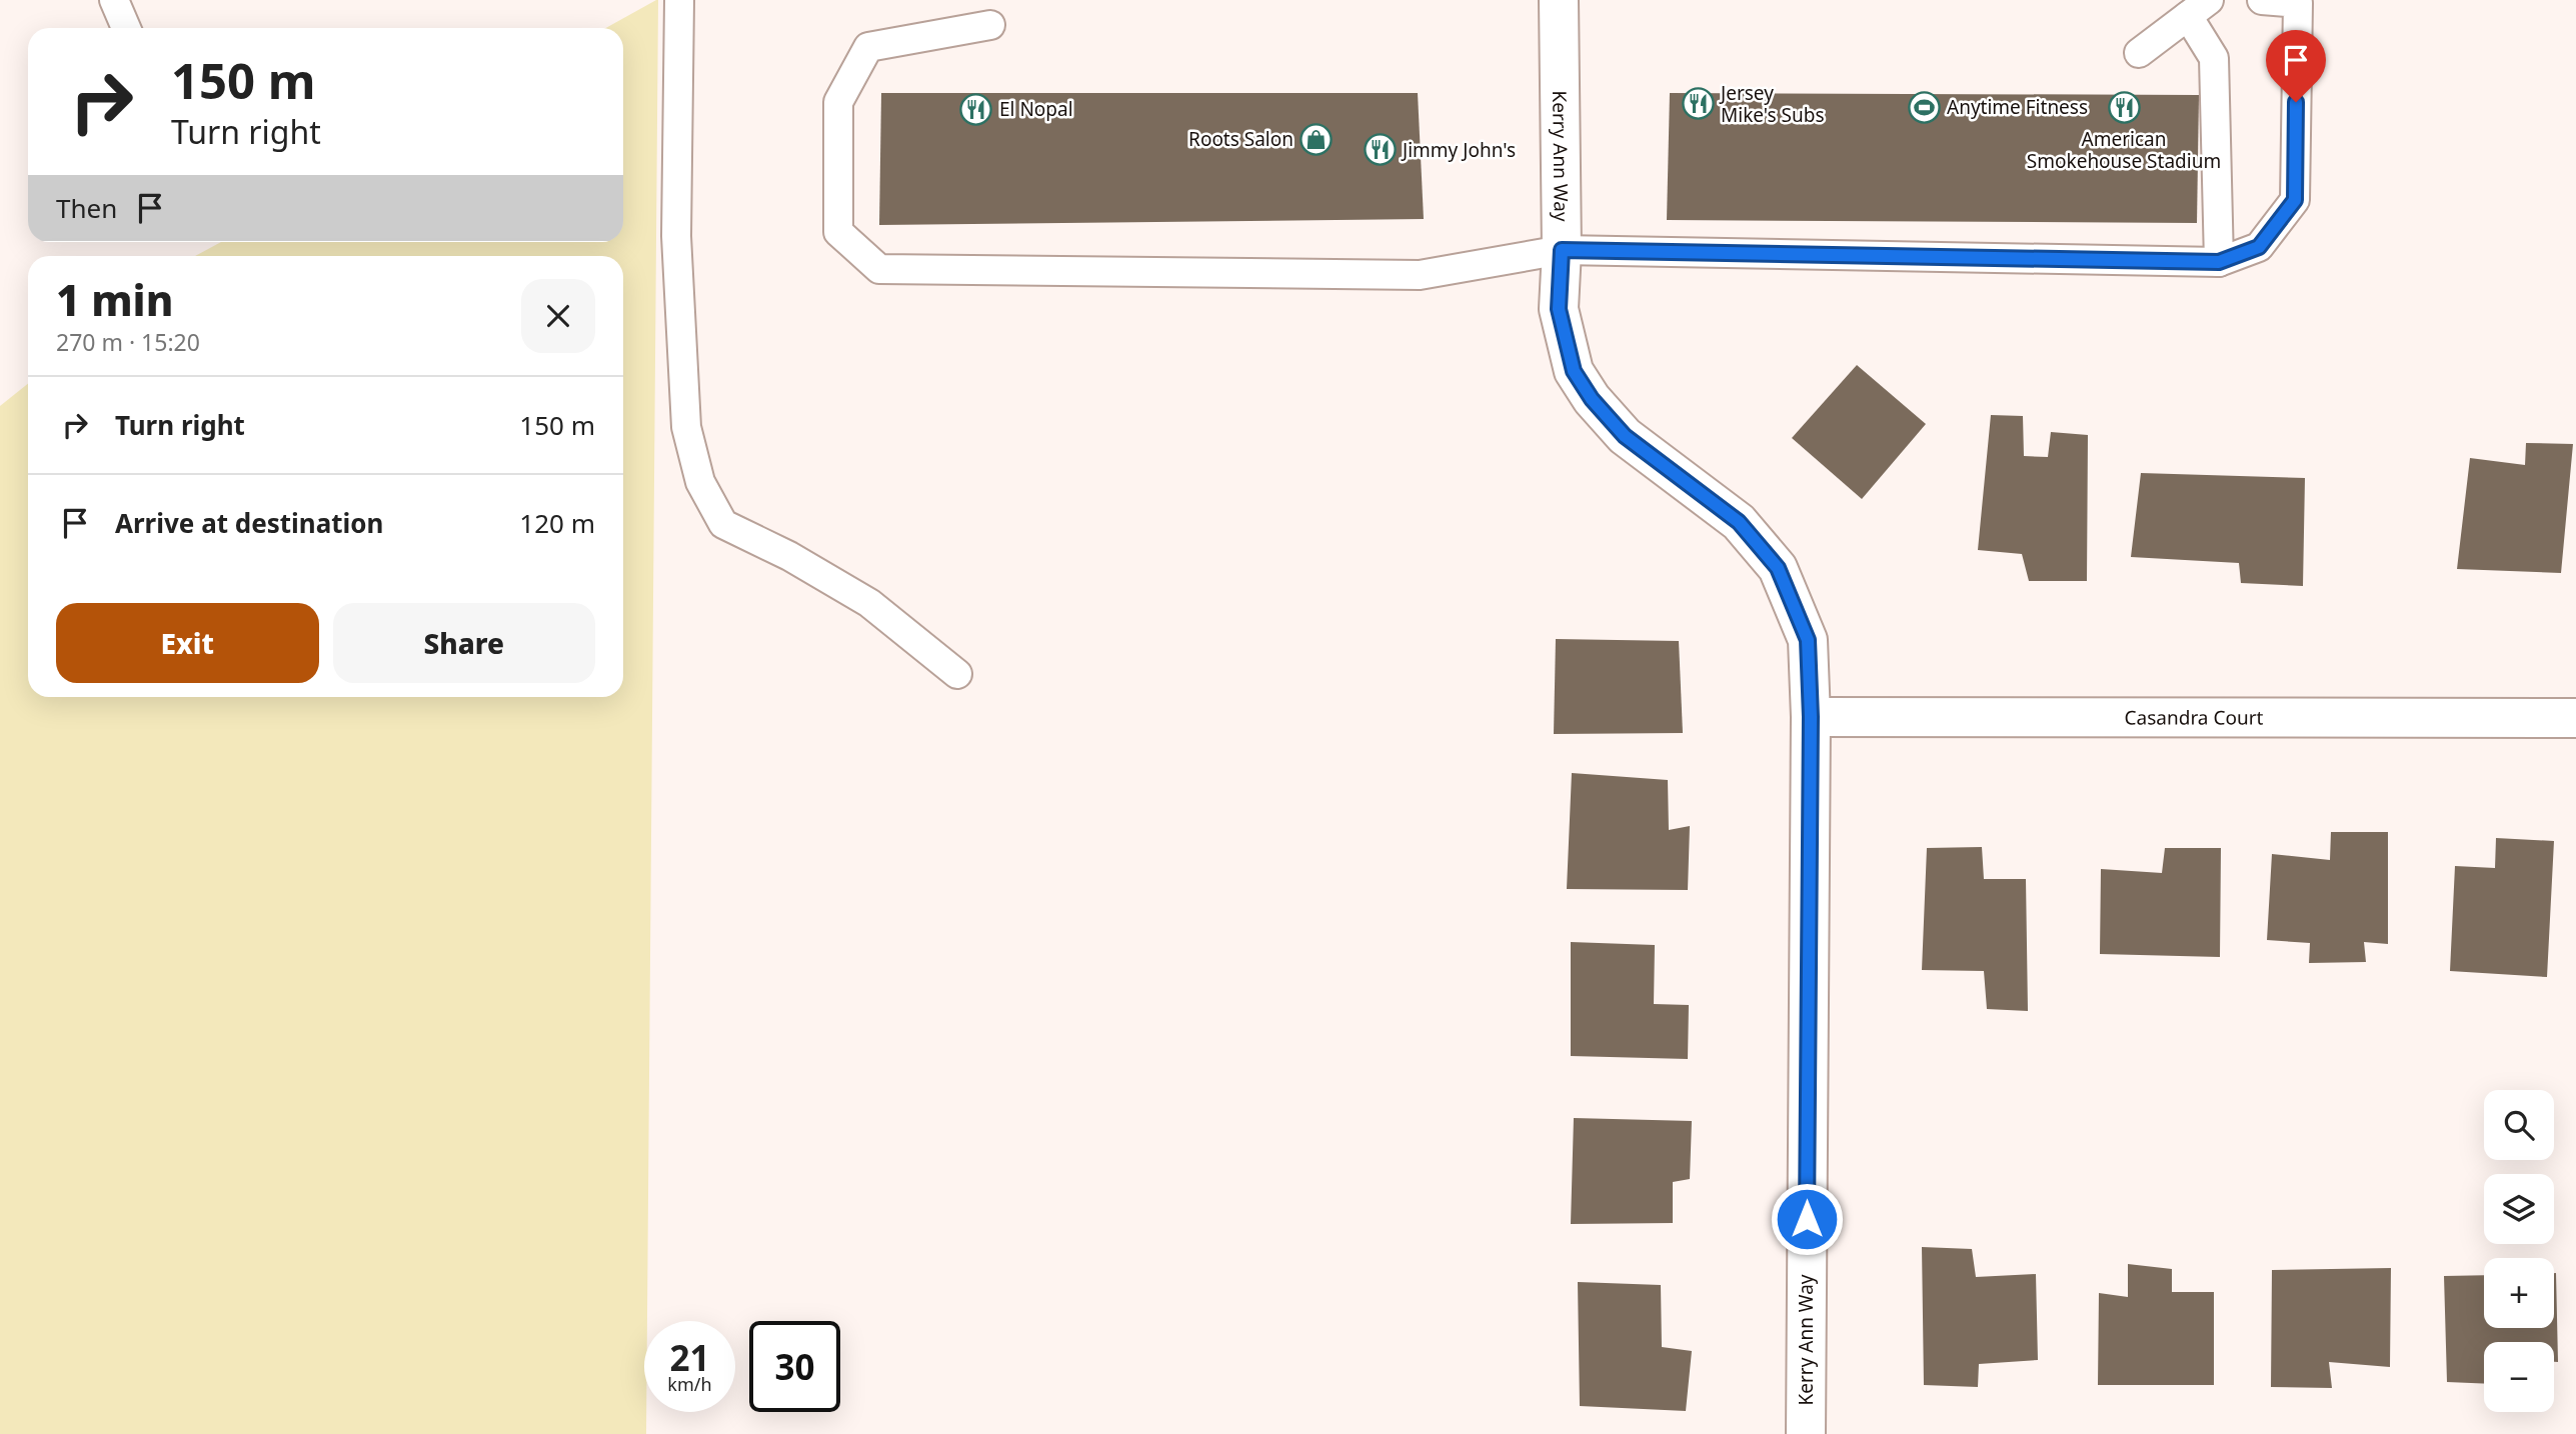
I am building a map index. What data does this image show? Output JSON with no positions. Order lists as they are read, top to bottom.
{
  "streets": {
    "street": ["Kerry Ann Way", "Casandra Court"]
  },
  "crossings": [
    ["Kerry Ann Way", "Casandra Court"]
  ],
  "places": {
    "restaurant": [
      "Jersey Mike's Subs",
      "American Smokehouse Stadium",
      "El Nopal",
      "Jimmy John's"
    ],
    "sports": ["Anytime Fitness"],
    "shop": ["Roots Salon"]
  },
  "page": {
    "turn": ["150 m", "Turn right"],
    "then": "Then",
    "heading": ["1 min", "270 m · 15:20"],
    "list": [
      {
        "name": "Turn right",
        "value": "150 m"
      },
      {
        "name": "Arrive at destination",
        "value": "120 m"
      }
    ],
    "buttons": ["Exit", "Share"],
    "map_buttons": ["+", "−"],
    "speed": "21 km/h",
    "limit": "30"
  }
}
